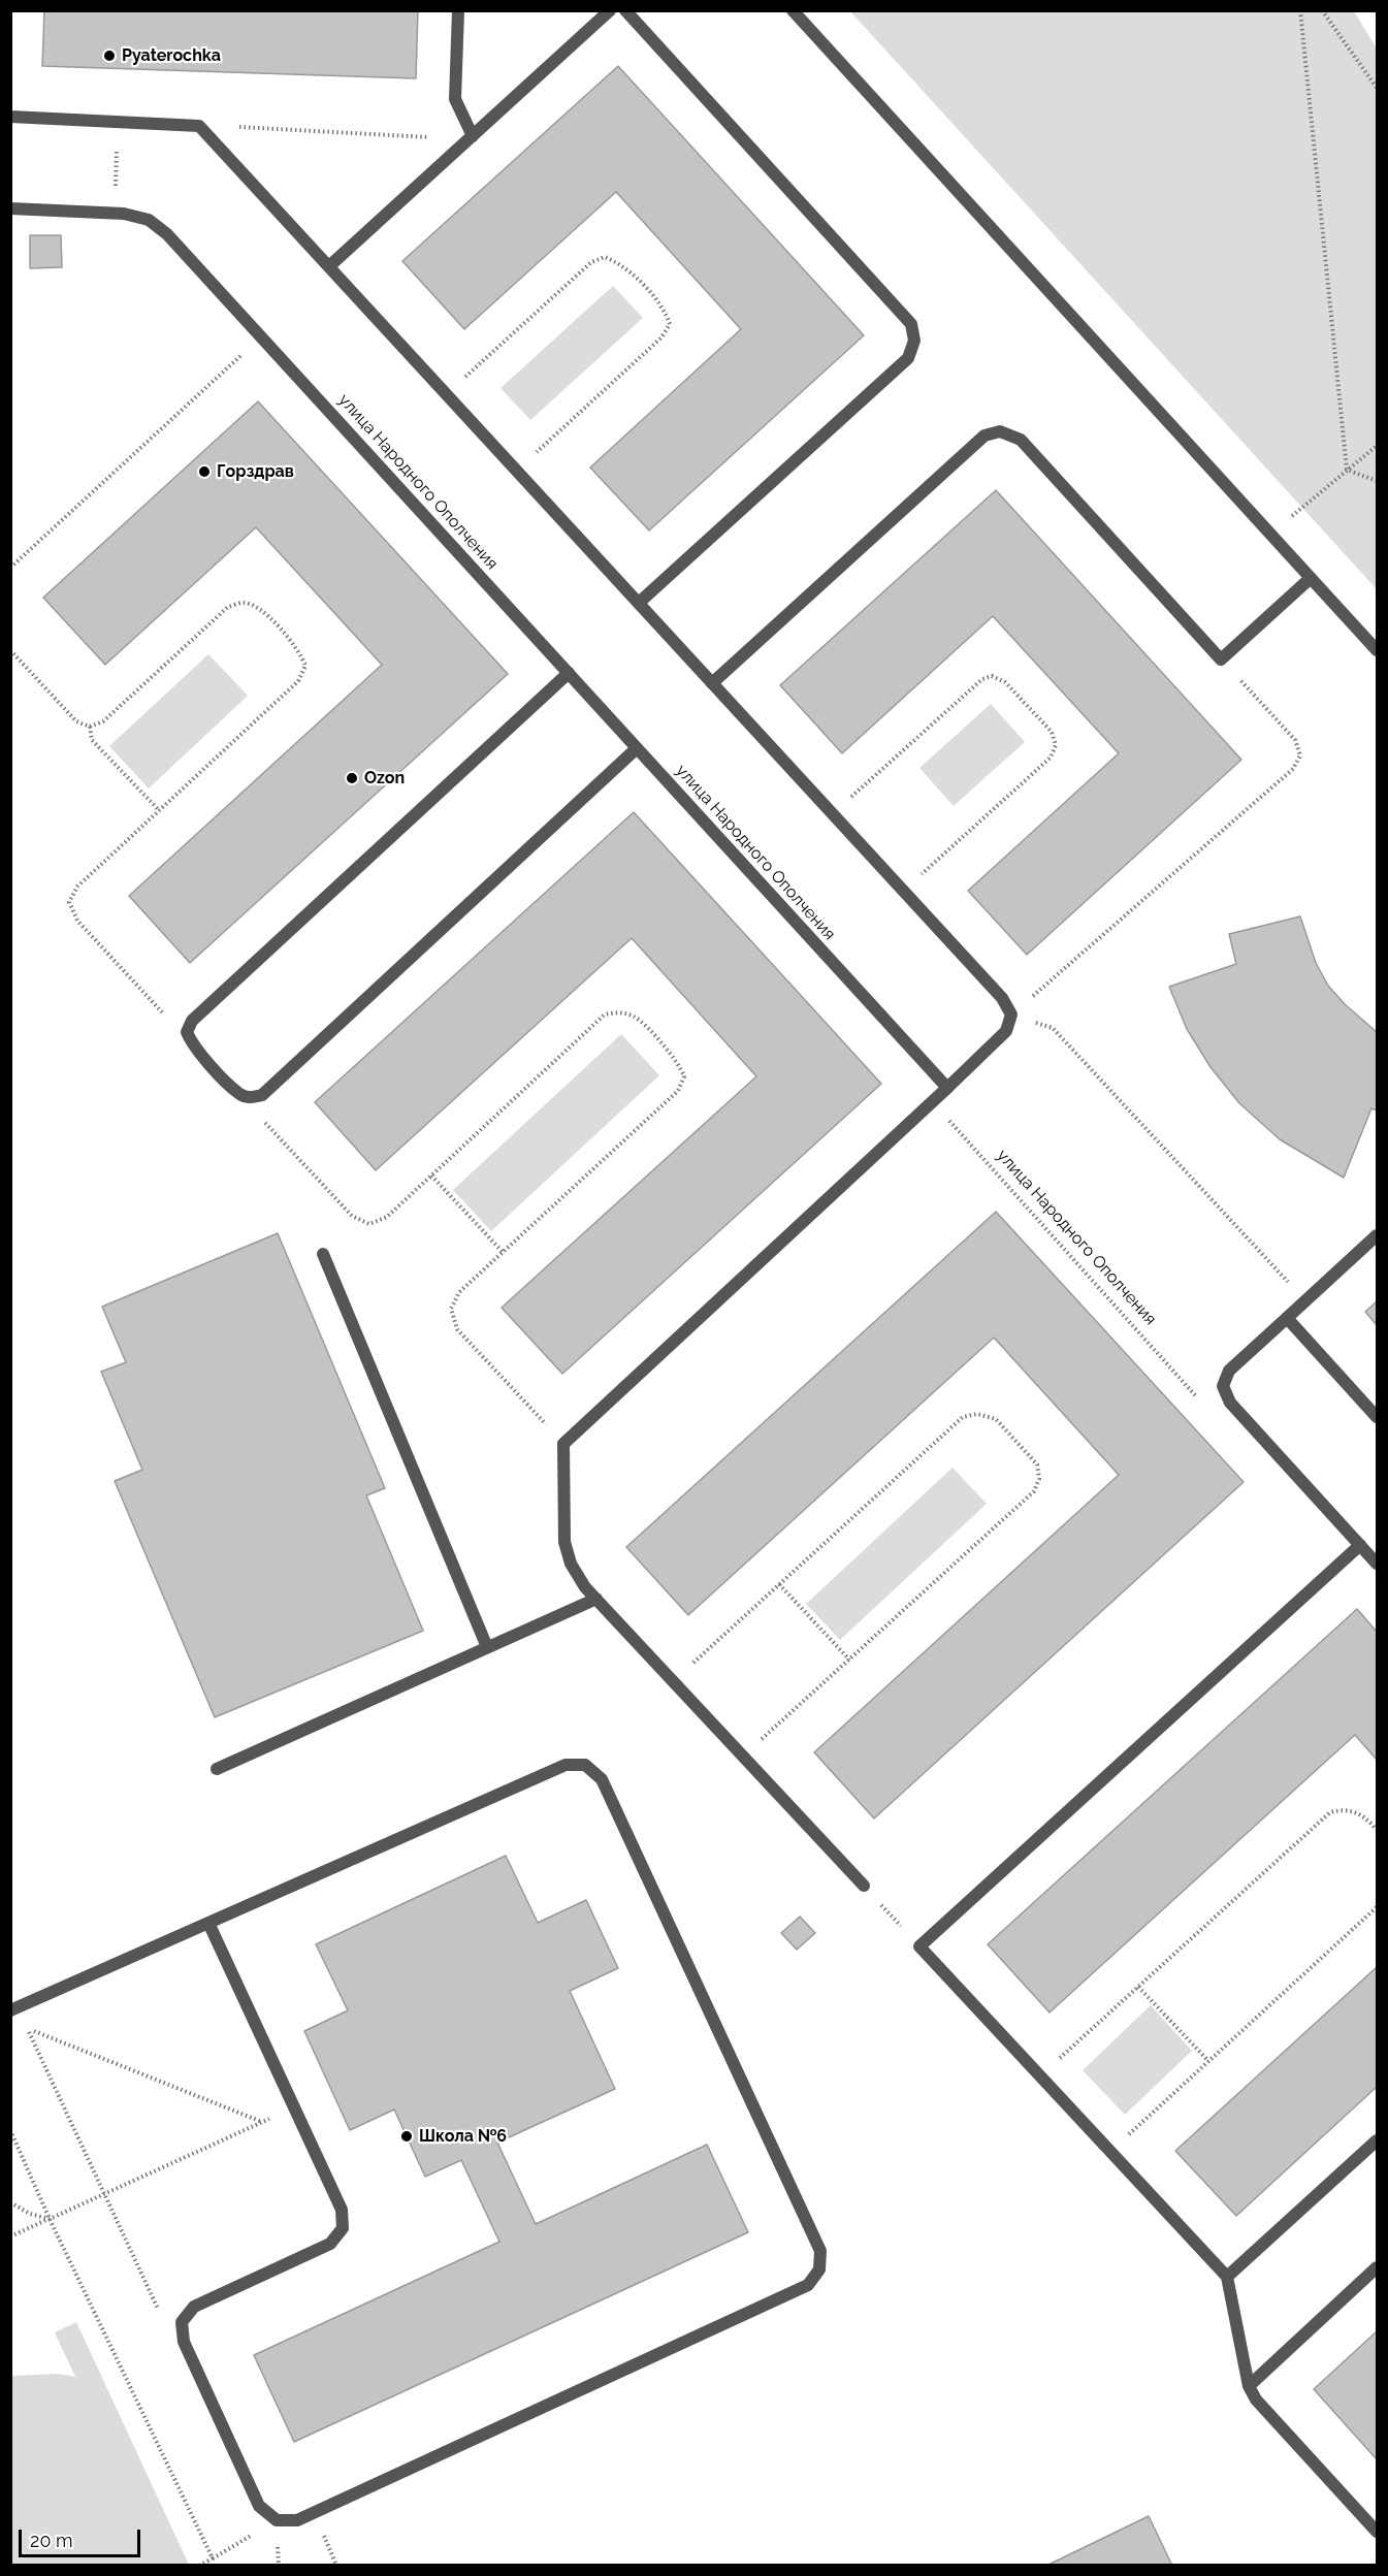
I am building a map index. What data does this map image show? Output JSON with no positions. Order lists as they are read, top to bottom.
{
  "streets": {
    "street": ["улица Народного Ополчения"]
  },
  "places": [
    "Pyaterochka",
    "Горздрав",
    "Ozon",
    "Школа №6"
  ],
  "scale_bar": "20 m"
}
